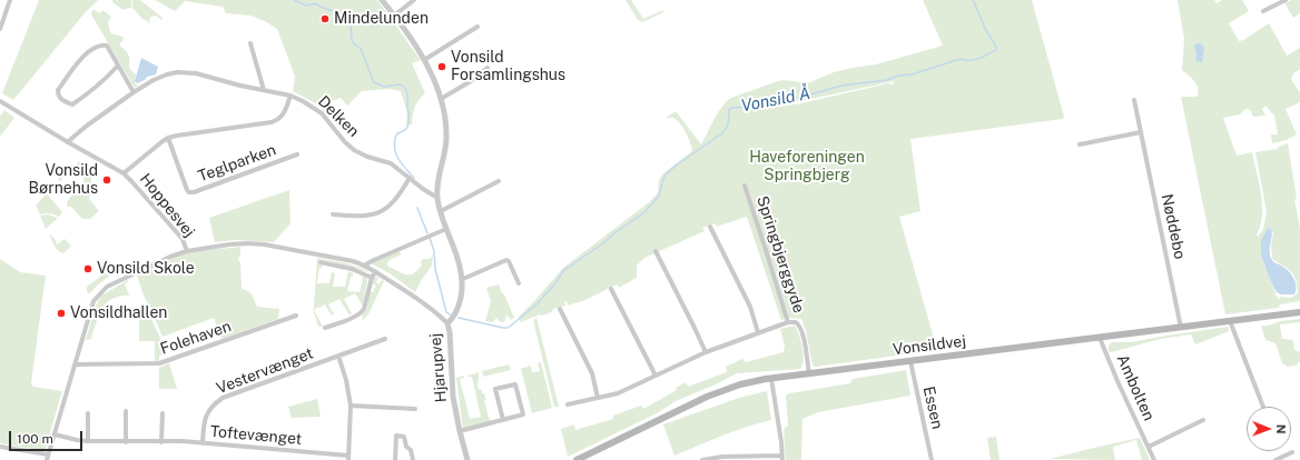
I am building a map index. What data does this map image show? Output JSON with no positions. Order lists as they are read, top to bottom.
{
  "streets": {
    "main road": ["Vonsildvej"],
    "street": [
      "Delken",
      "Teglparken",
      "Hoppesvej",
      "Nøddebo",
      "Springbjerggyde",
      "Folehaven",
      "Hjarupvej",
      "Vestervænget",
      "Ambolten",
      "Essen",
      "Toftevænget"
    ]
  },
  "crossings": [
    ["Delken", "Teglparken"],
    ["Delken", "Hoppesvej"],
    ["Delken", "Hjarupvej"],
    ["Teglparken", "Hoppesvej"],
    ["Hoppesvej", "Hjarupvej"],
    ["Nøddebo", "Vonsildvej"],
    ["Springbjerggyde", "Vonsildvej"],
    ["Vonsildvej", "Ambolten"],
    ["Vonsildvej", "Essen"],
    ["Vestervænget", "Toftevænget"]
  ],
  "water": ["Vonsild Å"],
  "parks": ["Haveforeningen Springbjerg"],
  "places": [
    "Mindelunden",
    "Vonsild Forsamlingshus",
    "Vonsild Børnehus",
    "Vonsild Skole",
    "Vonsildhallen"
  ],
  "scale_bar": "100 m",
  "north": "right"
}
